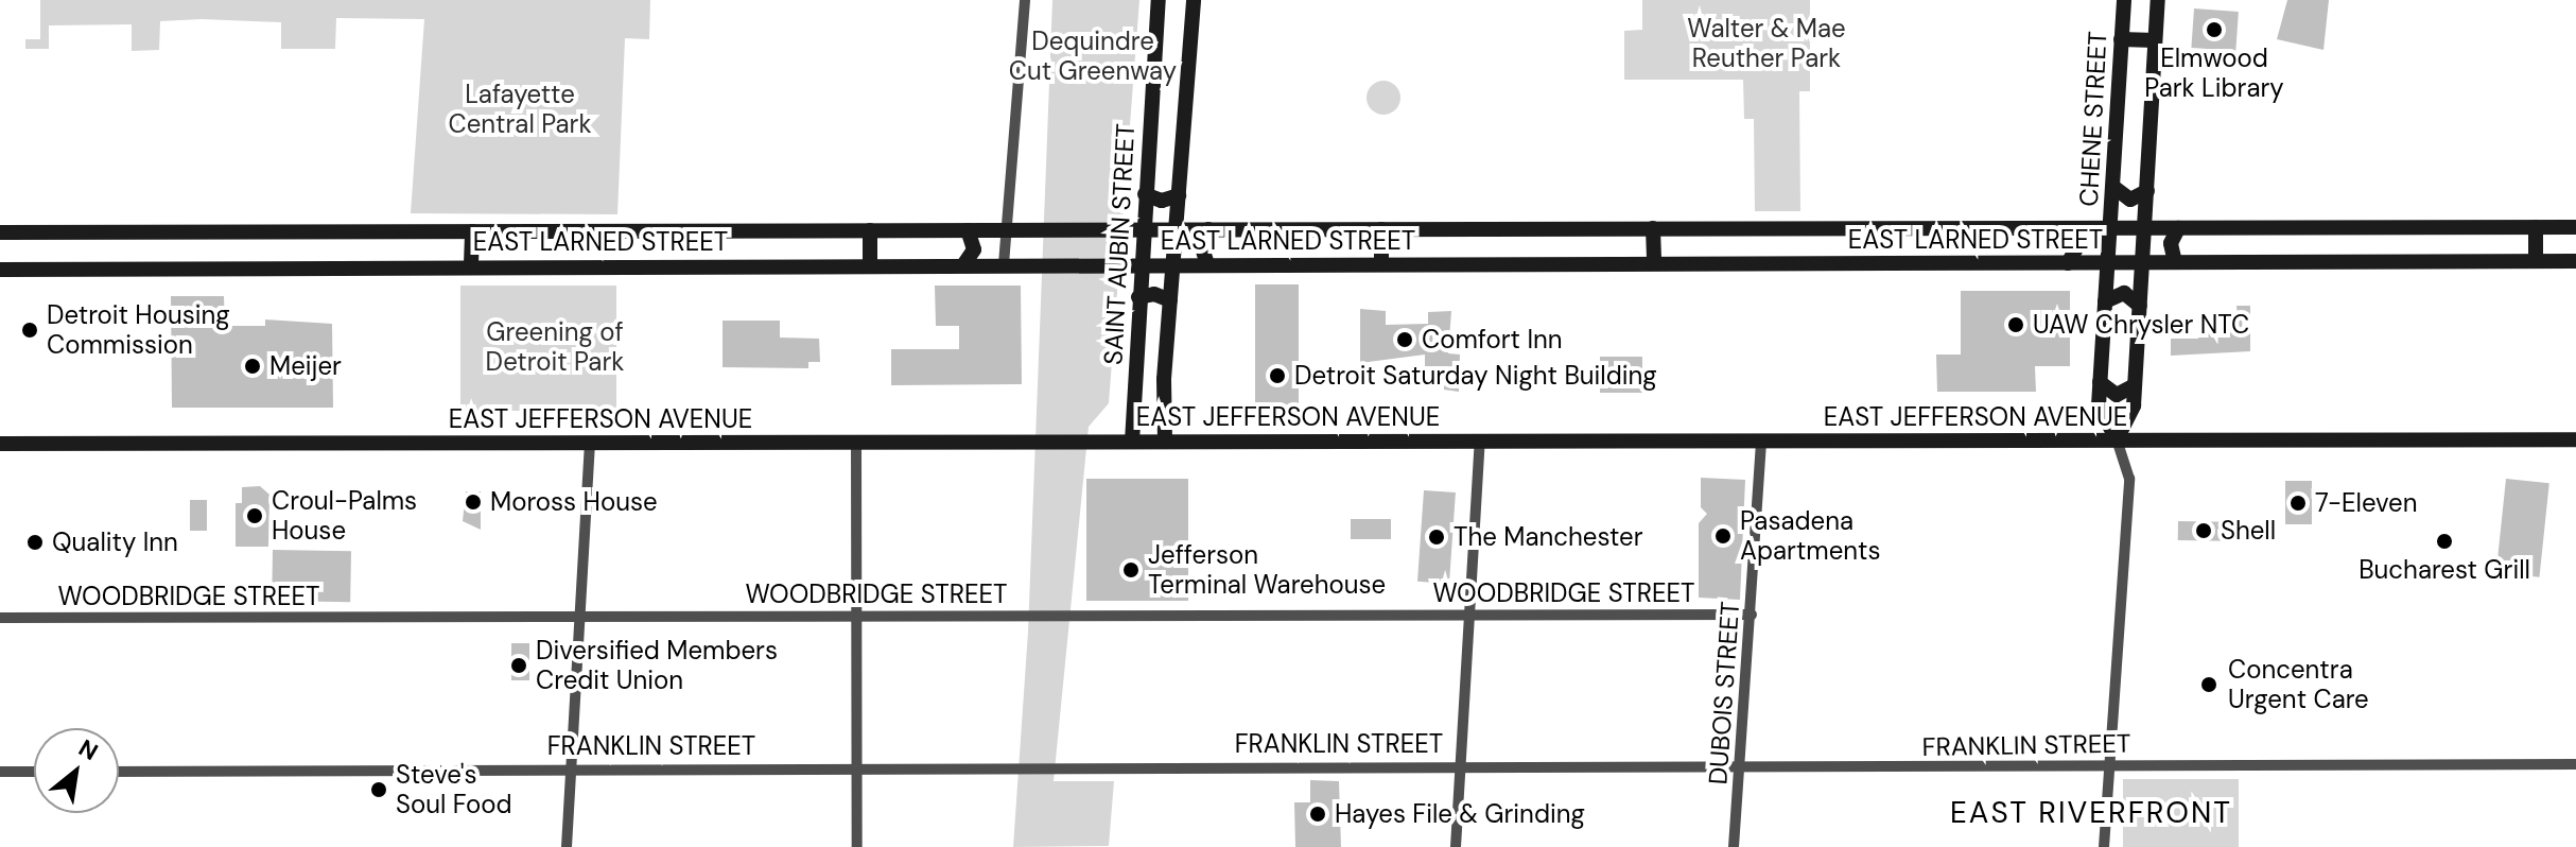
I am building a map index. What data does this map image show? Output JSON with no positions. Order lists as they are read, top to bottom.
{
  "streets": {
    "street": [
      "CHENE STREET",
      "EAST LARNED STREET",
      "SAINT AUBIN STREET",
      "EAST JEFFERSON AVENUE",
      "WOODBRIDGE STREET",
      "DUBOIS STREET",
      "FRANKLIN STREET"
    ]
  },
  "crossings": [
    ["CHENE STREET", "EAST LARNED STREET"],
    ["CHENE STREET", "EAST JEFFERSON AVENUE"],
    ["CHENE STREET", "FRANKLIN STREET"],
    ["EAST LARNED STREET", "SAINT AUBIN STREET"],
    ["SAINT AUBIN STREET", "EAST JEFFERSON AVENUE"],
    ["EAST JEFFERSON AVENUE", "DUBOIS STREET"],
    ["WOODBRIDGE STREET", "DUBOIS STREET"],
    ["DUBOIS STREET", "FRANKLIN STREET"]
  ],
  "districts": ["EAST RIVERFRONT"],
  "parks": [
    "Walter & Mae Reuther Park",
    "Dequindre Cut Greenway",
    "Lafayette Central Park",
    "Greening of Detroit Park"
  ],
  "places": [
    "Elmwood Park Library",
    "UAW Chrysler NTC",
    "Detroit Housing Commission",
    "Comfort Inn",
    "Meijer",
    "Detroit Saturday Night Building",
    "Moross House",
    "7-Eleven",
    "Croul-Palms House",
    "Shell",
    "Pasadena Apartments",
    "The Manchester",
    "Bucharest Grill",
    "Quality Inn",
    "Jefferson Terminal Warehouse",
    "Diversified Members Credit Union",
    "Concentra Urgent Care",
    "Steve's Soul Food",
    "Hayes File & Grinding"
  ],
  "north": "top right"
}
